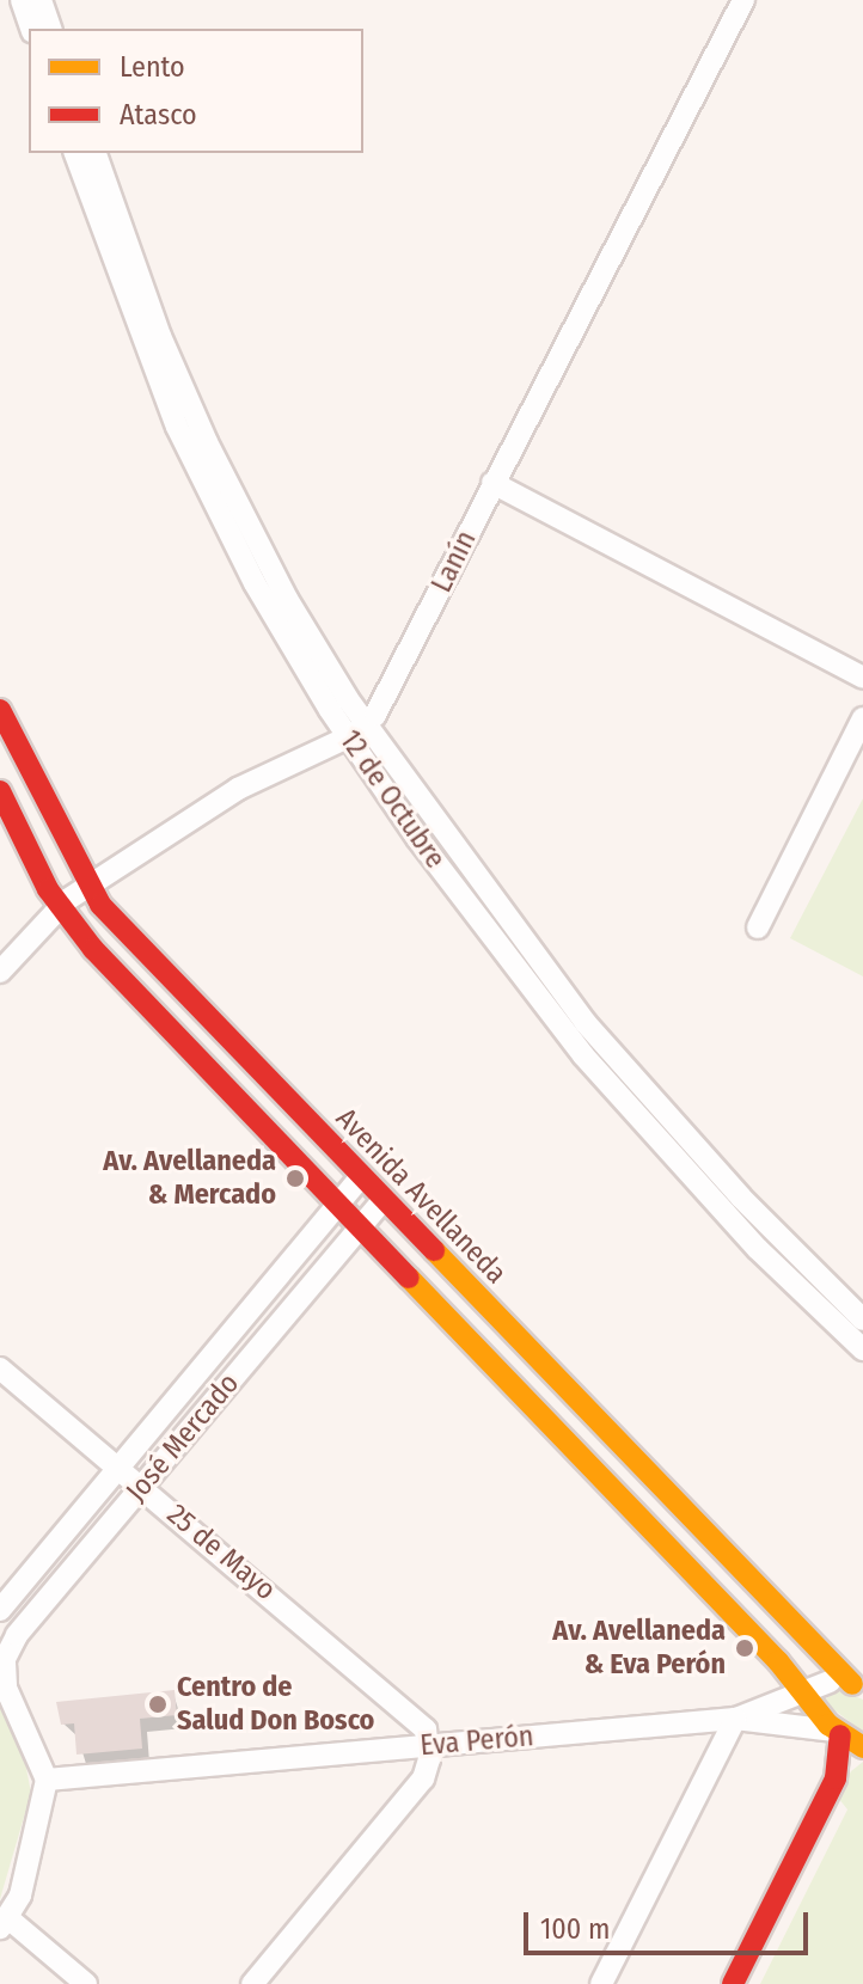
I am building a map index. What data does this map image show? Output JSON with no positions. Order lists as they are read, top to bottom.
{
  "streets": {
    "street": [
      "Lanín",
      "12 de Octubre",
      "Avenida Avellaneda",
      "José Mercado",
      "25 de Mayo",
      "Eva Perón"
    ]
  },
  "crossings": [
    ["Lanín", "12 de Octubre"],
    ["Avenida Avellaneda", "José Mercado"],
    ["Avenida Avellaneda", "Eva Perón"],
    ["José Mercado", "25 de Mayo"],
    ["25 de Mayo", "Eva Perón"]
  ],
  "places": ["Av. Avellaneda & Mercado", "Av. Avellaneda & Eva Perón", "Centro de Salud Don Bosco"],
  "legend": ["Lento", "Atasco"],
  "scale_bar": "100 m"
}
